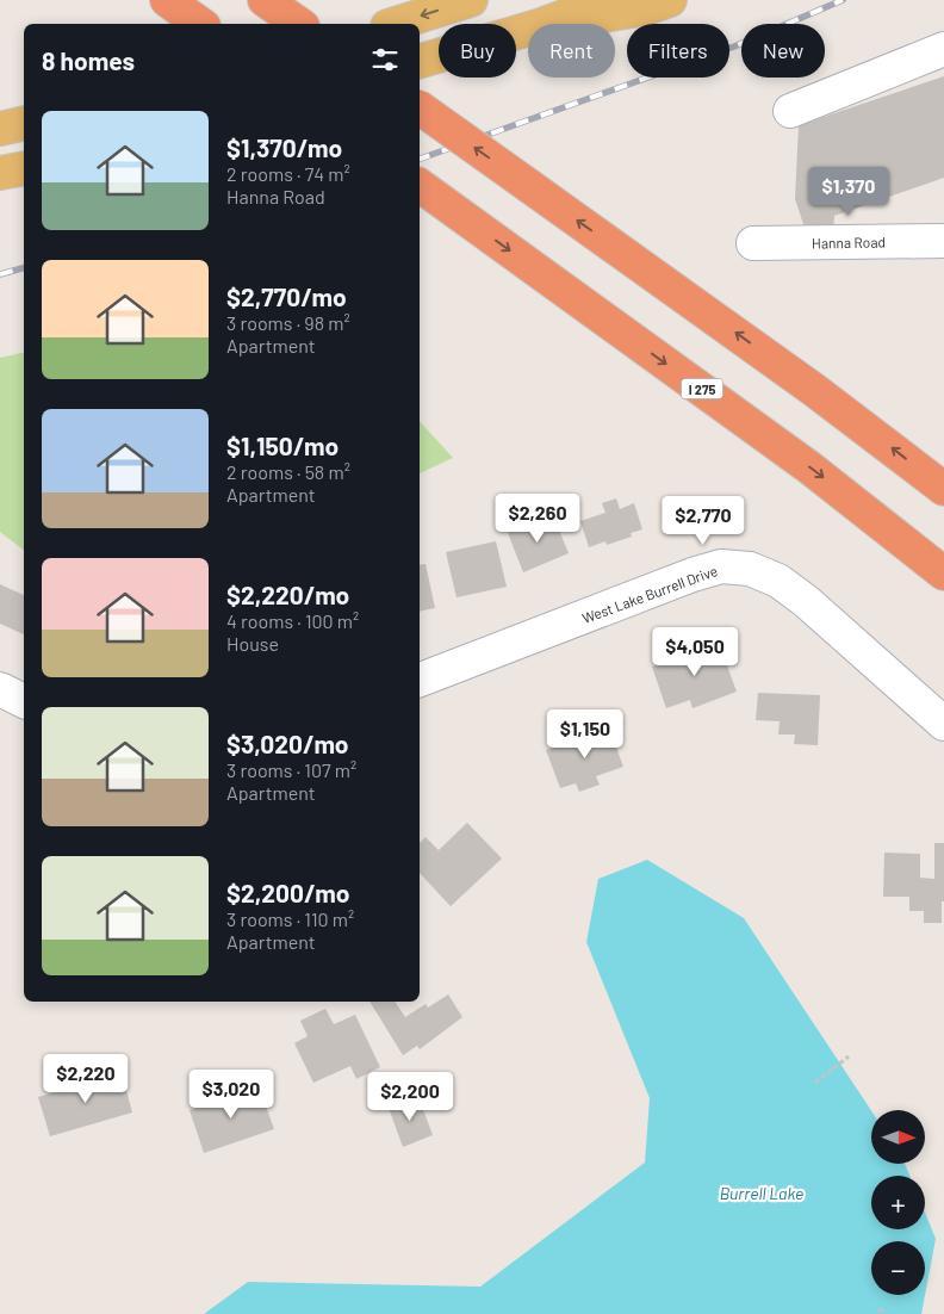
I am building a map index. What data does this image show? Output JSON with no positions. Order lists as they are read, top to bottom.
{
  "streets": {
    "highway": ["I 275"],
    "street": ["Hanna Road", "West Lake Burrell Drive"]
  },
  "water": ["Burrell Lake"],
  "north": "right",
  "page": {
    "chip": [
      "Buy",
      "Rent",
      "Filters",
      "New"
    ],
    "heading": "8 homes",
    "list": [
      {
        "name": "$1,370/mo",
        "note": "2 rooms · 74 m² · Hanna Road"
      },
      {
        "name": "$2,770/mo",
        "note": "3 rooms · 98 m² · Apartment"
      },
      {
        "name": "$1,150/mo",
        "note": "2 rooms · 58 m² · Apartment"
      },
      {
        "name": "$2,220/mo",
        "note": "4 rooms · 100 m² · House"
      },
      {
        "name": "$3,020/mo",
        "note": "3 rooms · 107 m² · Apartment"
      },
      {
        "name": "$2,200/mo",
        "note": "3 rooms · 110 m² · Apartment"
      }
    ],
    "price": [
      "$1,370",
      "$2,260",
      "$2,770",
      "$4,050",
      "$1,150",
      "$2,220",
      "$3,020",
      "$2,200"
    ],
    "map_buttons": ["+", "−"]
  }
}
